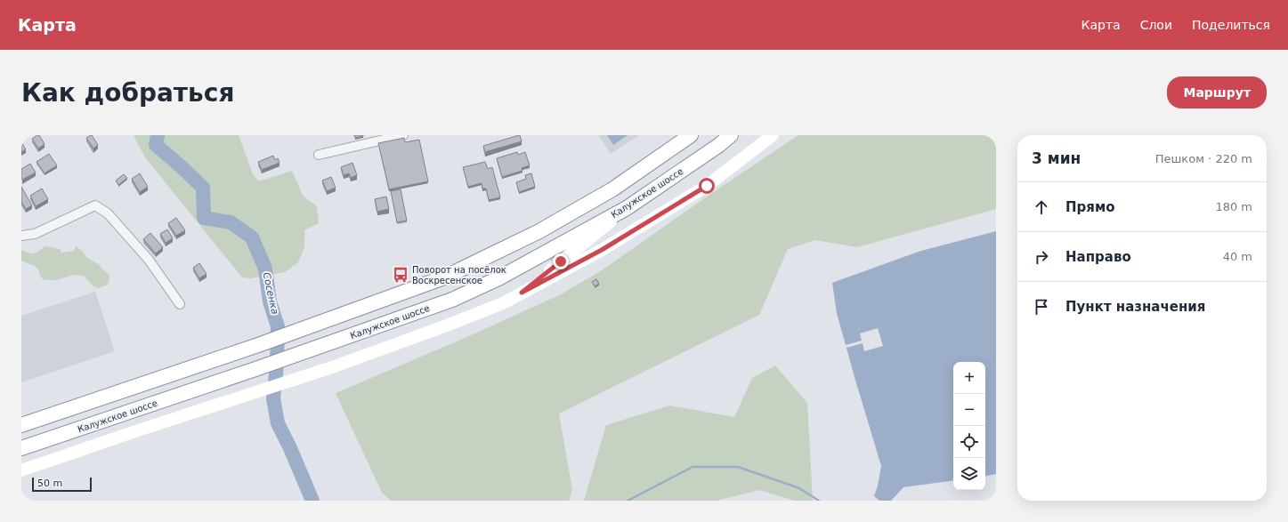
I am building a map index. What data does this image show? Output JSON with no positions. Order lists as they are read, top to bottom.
{
  "streets": {
    "highway": ["Калужское шоссе"]
  },
  "water": ["Сосенка"],
  "places": {
    "bus stop": ["Поворот на посёлок Воскресенское"]
  },
  "scale_bar": "50 m",
  "page": {
    "header": "Карта",
    "nav": ["Карта", "Слои", "Поделиться"],
    "buttons": "Маршрут",
    "title": "Как добраться",
    "heading": ["3 мин", "Пешком · 220 m"],
    "list": [
      ["Прямо", "180 m"],
      ["Направо", "40 m"],
      "Пункт назначения"
    ],
    "map_buttons": ["+", "−"],
    "scale": "50 m"
  }
}
